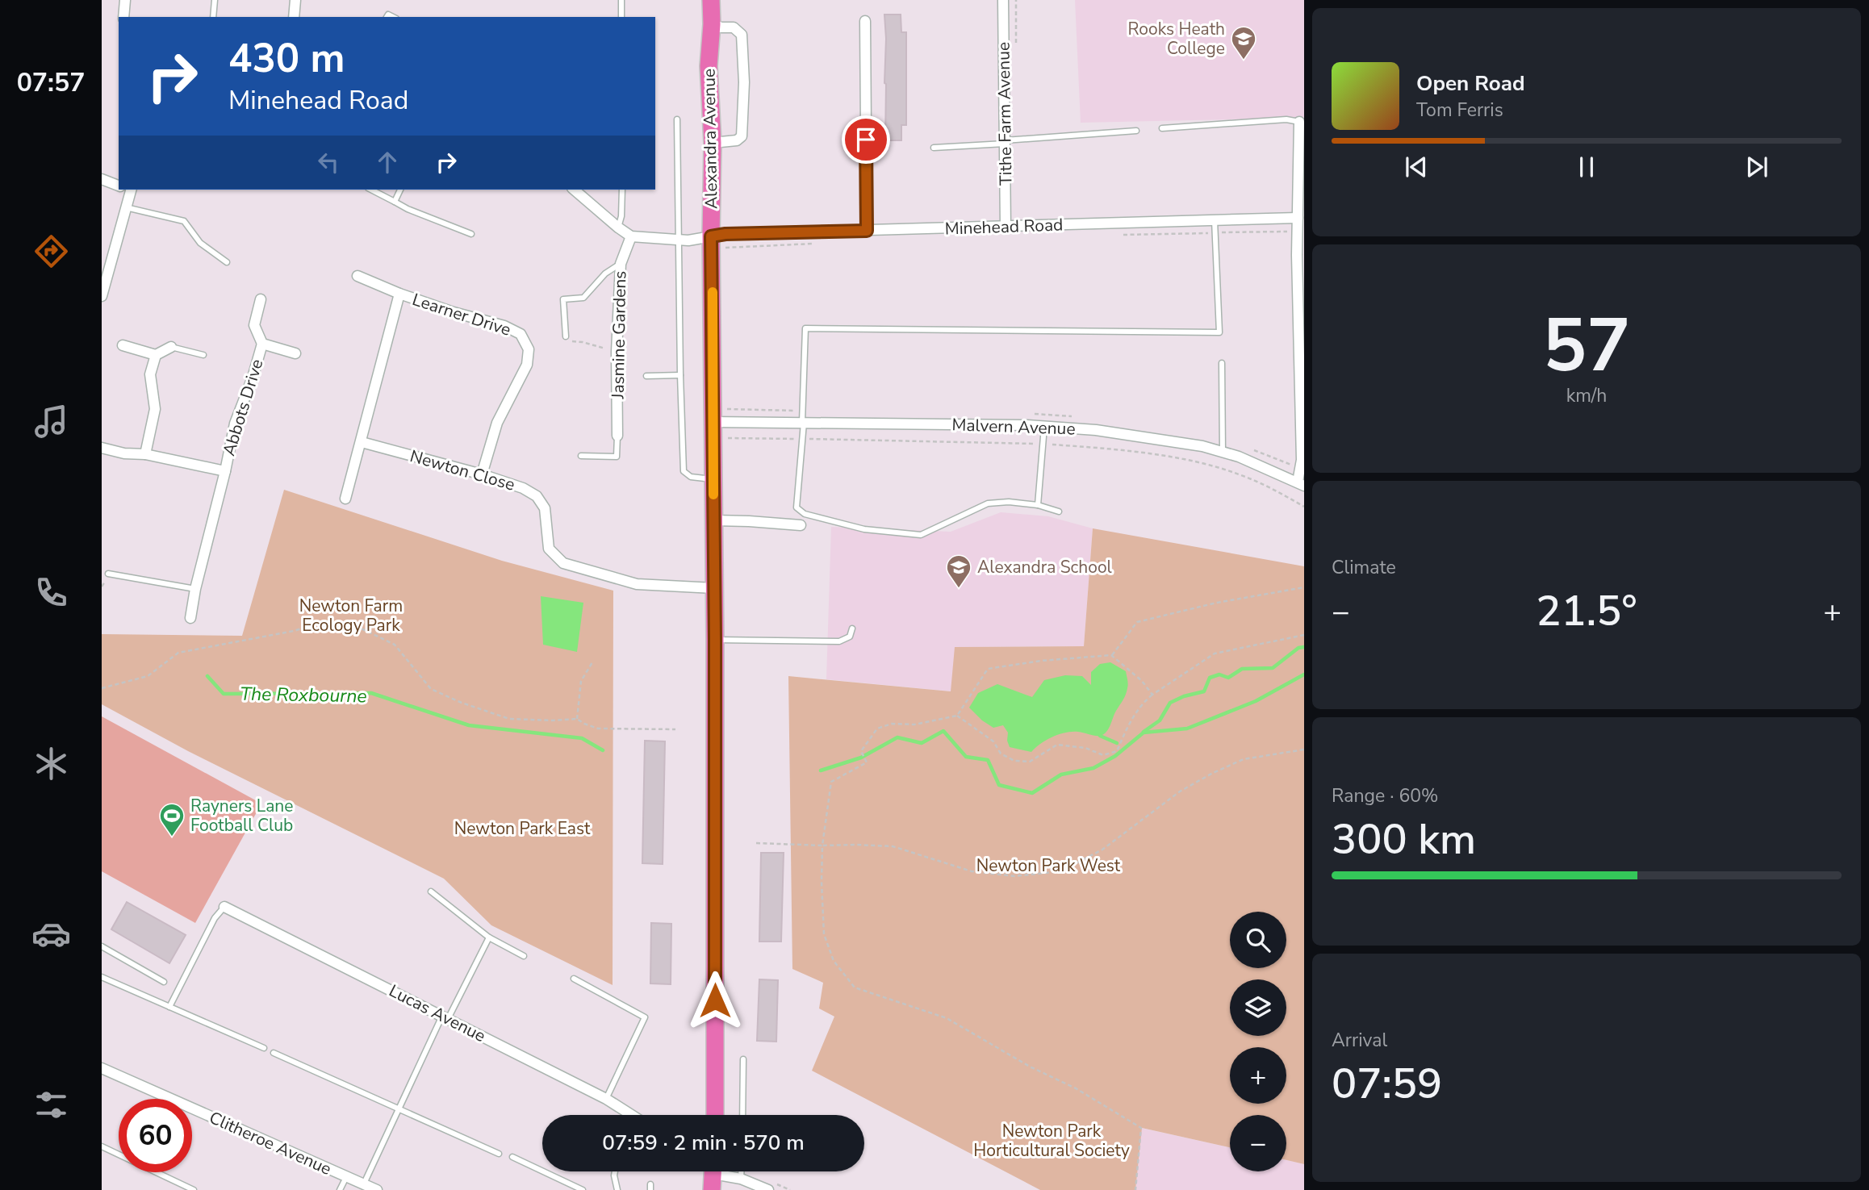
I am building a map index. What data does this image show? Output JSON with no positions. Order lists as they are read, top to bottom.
{
  "streets": {
    "main road": ["Alexandra Avenue"],
    "street": [
      "Tithe Farm Avenue",
      "Minehead Road",
      "Learner Drive",
      "Jasmine Gardens",
      "Abbots Drive",
      "Malvern Avenue",
      "Newton Close",
      "Lucas Avenue",
      "Clitheroe Avenue"
    ]
  },
  "crossings": [
    ["Tithe Farm Avenue", "Minehead Road"],
    ["Alexandra Avenue", "Minehead Road"],
    ["Alexandra Avenue", "Malvern Avenue"],
    ["Alexandra Avenue", "Newton Close"],
    ["Minehead Road", "Jasmine Gardens"],
    ["Learner Drive", "Newton Close"]
  ],
  "water": ["The Roxbourne"],
  "parks": [
    "Newton Farm Ecology Park",
    "Newton Park East",
    "Newton Park West",
    "Newton Park Horticultural Society"
  ],
  "places": {
    "school or university": ["Rooks Heath College", "Alexandra School"],
    "sports": ["Rayners Lane Football Club"]
  },
  "page": {
    "tabs": "07:57",
    "turn": ["430 m", "Minehead Road"],
    "song": ["Open Road", "Tom Ferris"],
    "tile": [
      ["57", "km/h"],
      "Climate",
      ["Range · 60%", "300 km"],
      ["Arrival", "07:59"]
    ],
    "heat": ["−", "21.5°", "+"],
    "map_buttons": ["+", "−"],
    "limit": "60",
    "trip": "07:59 · 2 min · 570 m"
  }
}
